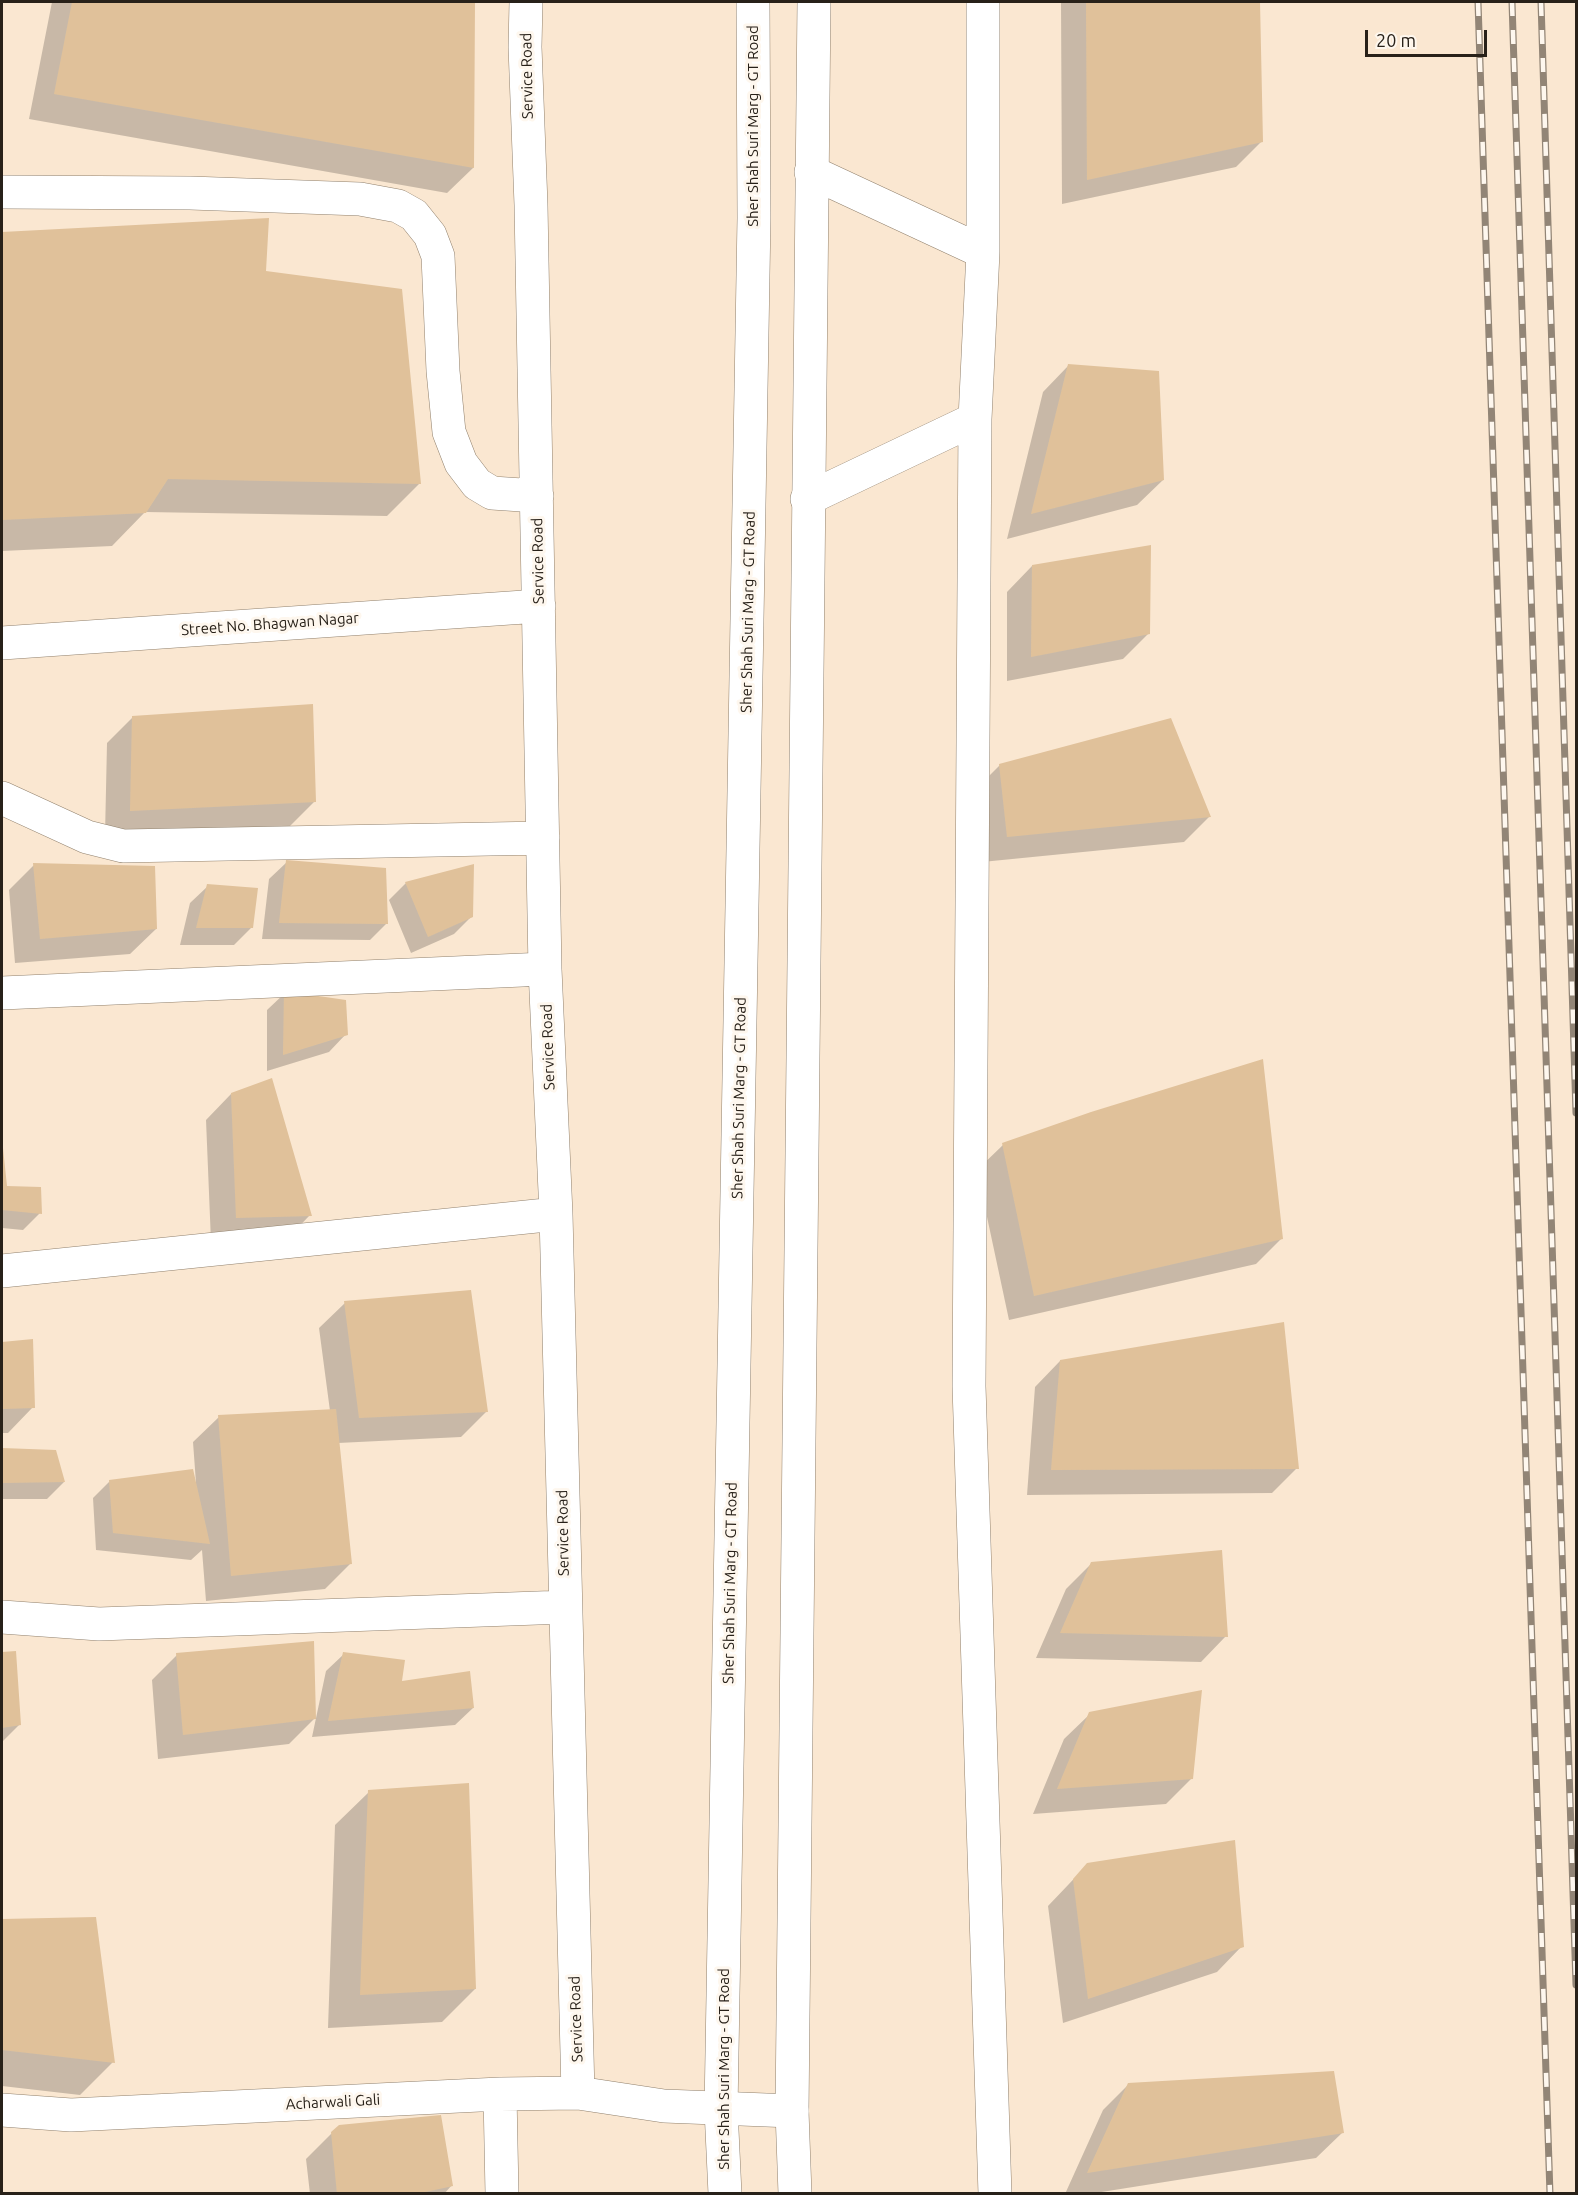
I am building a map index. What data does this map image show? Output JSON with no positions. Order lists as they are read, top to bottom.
{
  "streets": {
    "street": [
      "Service Road",
      "Sher Shah Suri Marg - GT Road",
      "Street No. Bhagwan Nagar",
      "Acharwali Gali"
    ]
  },
  "crossings": [
    ["Service Road", "Street No. Bhagwan Nagar"],
    ["Service Road", "Acharwali Gali"],
    ["Sher Shah Suri Marg - GT Road", "Acharwali Gali"]
  ],
  "scale_bar": "20 m"
}
